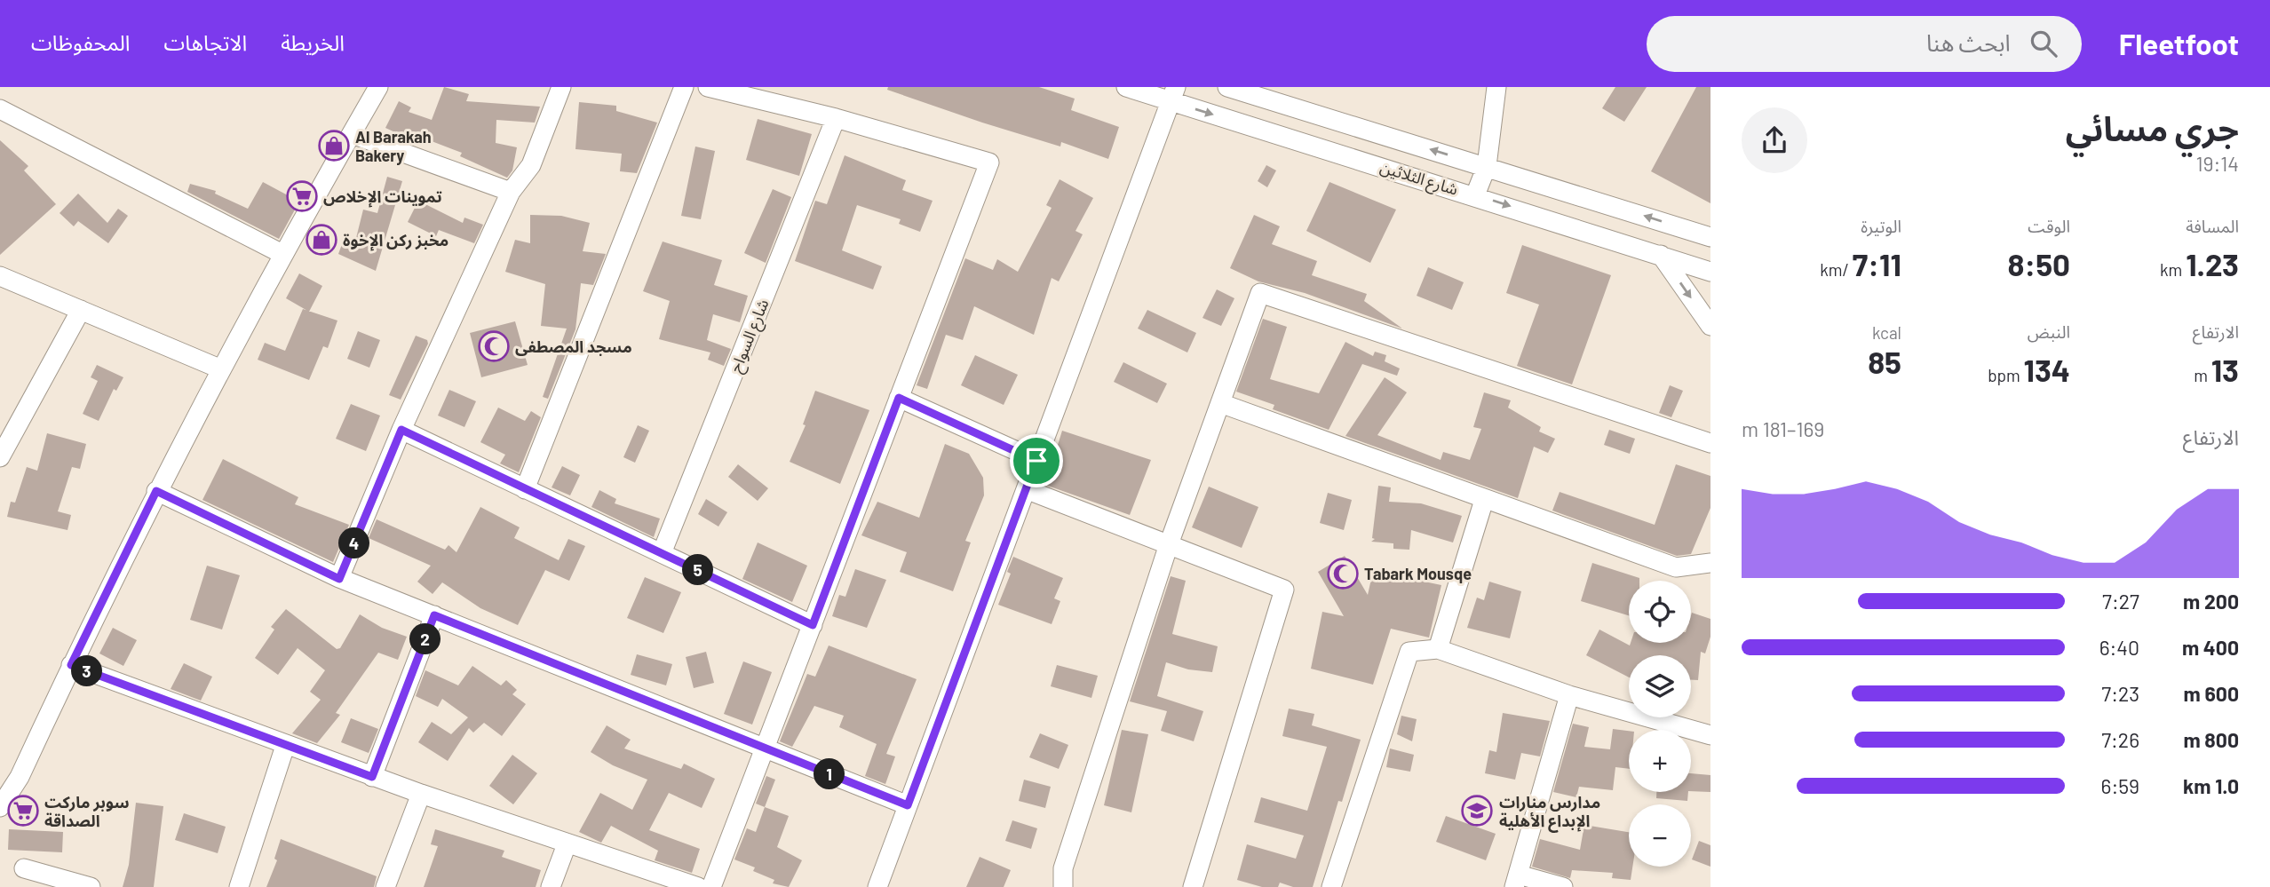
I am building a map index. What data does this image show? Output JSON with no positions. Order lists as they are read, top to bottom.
{
  "streets": {
    "street": ["شارع الثلاثين", "شارع السواح"]
  },
  "places": {
    "shop": ["Al Barakah Bakery", "مخبز ركن الإخوة"],
    "supermarket": ["تموينات الإخلاص", "سوبر ماركت الصداقة"],
    "mosque": ["مسجد المصطفى", "Tabark Mousqe"],
    "school or university": ["مدارس منارات الإبداع الأهلية"]
  },
  "page": {
    "header": "Fleetfoot",
    "search": "ابحث هنا",
    "nav": ["الخريطة", "الاتجاهات", "المحفوظات"],
    "heading": ["جري مسائي", "19:14"],
    "stats": [
      ["المسافة", "1.23 km"],
      ["الوقت", "8:50"],
      ["الوتيرة", "7:11 /km"],
      ["الارتفاع", "13 m"],
      ["النبض", "134 bpm"],
      ["kcal", "85"]
    ],
    "chart": ["الارتفاع", "169–181 m"],
    "pins": [
      "4",
      "5",
      "2",
      "3",
      "1"
    ],
    "list": [
      {
        "name": "200 m",
        "note": "7:27"
      },
      {
        "name": "400 m",
        "note": "6:40"
      },
      {
        "name": "600 m",
        "note": "7:23"
      },
      {
        "name": "800 m",
        "note": "7:26"
      },
      {
        "name": "1.0 km",
        "note": "6:59"
      }
    ],
    "map_buttons": ["+", "−"]
  }
}
